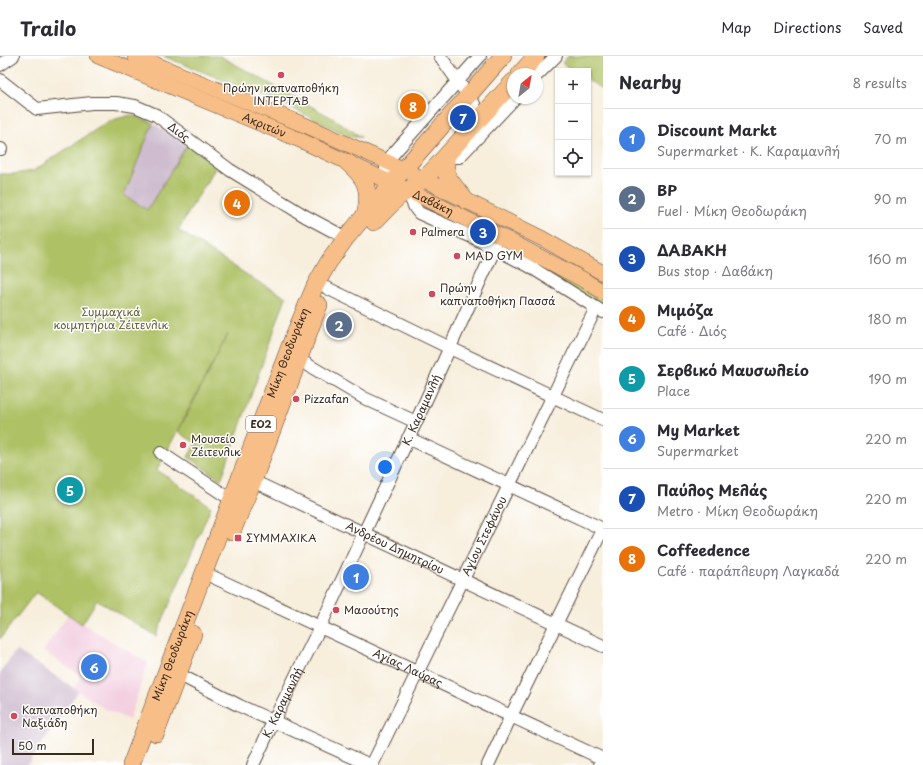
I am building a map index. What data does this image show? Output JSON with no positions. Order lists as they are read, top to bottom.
{
  "streets": {
    "highway": ["Μίκη Θεοδωράκη", "ΕΟ2"],
    "main road": ["Ακριτών", "Δαβάκη"],
    "street": [
      "Διός",
      "Κ. Καραμανλή",
      "Αγίου Στεφάνου",
      "Ανδρέου Δημητρίου",
      "Αγίας Λαύρας"
    ]
  },
  "crossings": [
    ["Ακριτών", "Δαβάκη"],
    ["Ακριτών", "Μίκη Θεοδωράκη"],
    ["Διός", "Μίκη Θεοδωράκη"],
    ["Δαβάκη", "Μίκη Θεοδωράκη"],
    ["Δαβάκη", "Κ. Καραμανλή"],
    ["Δαβάκη", "Αγίου Στεφάνου"],
    ["Μίκη Θεοδωράκη", "Ανδρέου Δημητρίου"],
    ["Μίκη Θεοδωράκη", "Αγίας Λαύρας"],
    ["Κ. Καραμανλή", "Ανδρέου Δημητρίου"],
    ["Κ. Καραμανλή", "Αγίας Λαύρας"],
    ["Αγίου Στεφάνου", "Ανδρέου Δημητρίου"],
    ["Αγίου Στεφάνου", "Αγίας Λαύρας"]
  ],
  "parks": ["Συμμαχικά κοιμητήρια Ζέιτενλικ"],
  "places": {
    "other": [
      "Πρώην καπναποθήκη ΙΝΤΕΡΤΑΒ",
      "Palmera",
      "MAD GYM",
      "Πρώην καπναποθήκη Πασσά",
      "Pizzafan",
      "Μουσείο Ζέιτενλικ",
      "Μασούτης",
      "Καπναποθήκη Ναξιάδη"
    ],
    "transit": ["ΣΥΜΜΑΧΙΚΑ"]
  },
  "scale_bar": "50 m",
  "north": "top right",
  "page": {
    "header": "Trailo",
    "nav": ["Map", "Directions", "Saved"],
    "heading": ["Nearby", "8 results"],
    "map_buttons": ["+", "−"],
    "pins": [
      "8",
      "7",
      "4",
      "3",
      "2",
      "5",
      "1",
      "6"
    ],
    "list": [
      {
        "mark": "1",
        "name": "Discount Markt",
        "note": "Supermarket · Κ. Καραμανλή",
        "value": "70 m"
      },
      {
        "mark": "2",
        "name": "BP",
        "note": "Fuel · Μίκη Θεοδωράκη",
        "value": "90 m"
      },
      {
        "mark": "3",
        "name": "ΔΑΒΑΚΗ",
        "note": "Bus stop · Δαβάκη",
        "value": "160 m"
      },
      {
        "mark": "4",
        "name": "Μιμόζα",
        "note": "Café · Διός",
        "value": "180 m"
      },
      {
        "mark": "5",
        "name": "Σερβικό Μαυσωλείο",
        "note": "Place",
        "value": "190 m"
      },
      {
        "mark": "6",
        "name": "My Market",
        "note": "Supermarket",
        "value": "220 m"
      },
      {
        "mark": "7",
        "name": "Παύλος Μελάς",
        "note": "Metro · Μίκη Θεοδωράκη",
        "value": "220 m"
      },
      {
        "mark": "8",
        "name": "Coffeedence",
        "note": "Café · παράπλευρη Λαγκαδά",
        "value": "220 m"
      }
    ],
    "scale": "50 m"
  }
}
